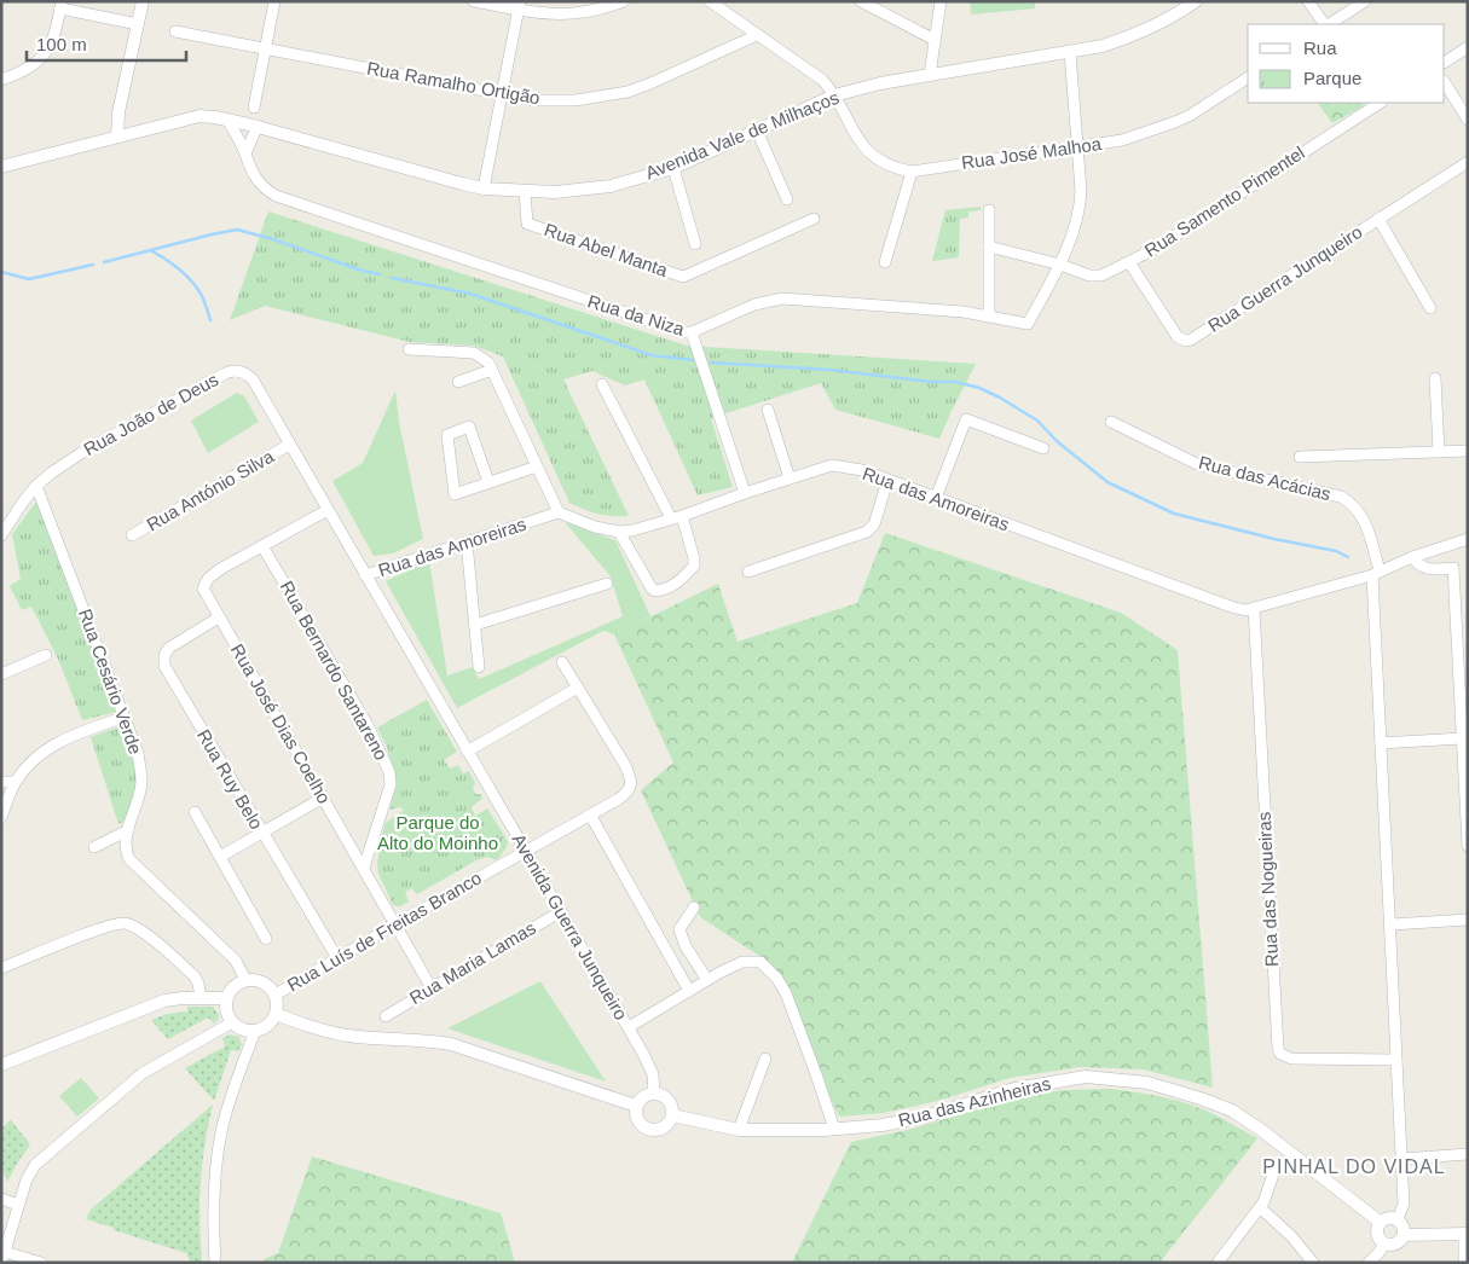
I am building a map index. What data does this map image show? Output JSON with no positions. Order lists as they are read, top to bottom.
{
  "streets": {
    "street": [
      "Rua Ramalho Ortigão",
      "Avenida Vale de Milhaços",
      "Rua José Malhoa",
      "Rua Samento Pimentel",
      "Rua Abel Manta",
      "Rua Guerra Junqueiro",
      "Rua da Niza",
      "Rua João de Deus",
      "Rua das Acácias",
      "Rua António Silva",
      "Rua das Amoreiras",
      "Rua Bernardo Santareno",
      "Rua Cesário Verde",
      "Rua José Dias Coelho",
      "Rua Ruy Belo",
      "Rua das Nogueiras",
      "Avenida Guerra Junqueiro",
      "Rua Luís de Freitas Branco",
      "Rua Maria Lamas",
      "Rua das Azinheiras"
    ]
  },
  "crossings": [
    ["Rua Ramalho Ortigão", "Rua José Malhoa"],
    ["Avenida Vale de Milhaços", "Rua José Malhoa"],
    ["Avenida Vale de Milhaços", "Rua Abel Manta"],
    ["Avenida Vale de Milhaços", "Rua da Niza"],
    ["Rua Samento Pimentel", "Rua Guerra Junqueiro"],
    ["Rua Samento Pimentel", "Rua da Niza"],
    ["Rua João de Deus", "Rua António Silva"],
    ["Rua João de Deus", "Rua das Amoreiras"],
    ["Rua João de Deus", "Rua Cesário Verde"],
    ["Rua João de Deus", "Rua José Dias Coelho"],
    ["Rua João de Deus", "Avenida Guerra Junqueiro"],
    ["Rua das Acácias", "Rua das Amoreiras"],
    ["Rua das Acácias", "Rua das Nogueiras"],
    ["Rua das Acácias", "Rua das Azinheiras"],
    ["Rua das Amoreiras", "Rua das Nogueiras"],
    ["Rua das Amoreiras", "Avenida Guerra Junqueiro"],
    ["Rua Bernardo Santareno", "Rua José Dias Coelho"],
    ["Rua Cesário Verde", "Rua Luís de Freitas Branco"],
    ["Rua José Dias Coelho", "Rua Ruy Belo"],
    ["Rua José Dias Coelho", "Rua Luís de Freitas Branco"],
    ["Rua José Dias Coelho", "Rua Maria Lamas"],
    ["Rua Ruy Belo", "Rua Luís de Freitas Branco"],
    ["Avenida Guerra Junqueiro", "Rua Luís de Freitas Branco"],
    ["Avenida Guerra Junqueiro", "Rua Maria Lamas"],
    ["Avenida Guerra Junqueiro", "Rua das Azinheiras"]
  ],
  "districts": ["PINHAL DO VIDAL"],
  "parks": ["Parque do Alto do Moinho"],
  "legend": ["Rua", "Parque"],
  "scale_bar": "100 m"
}
